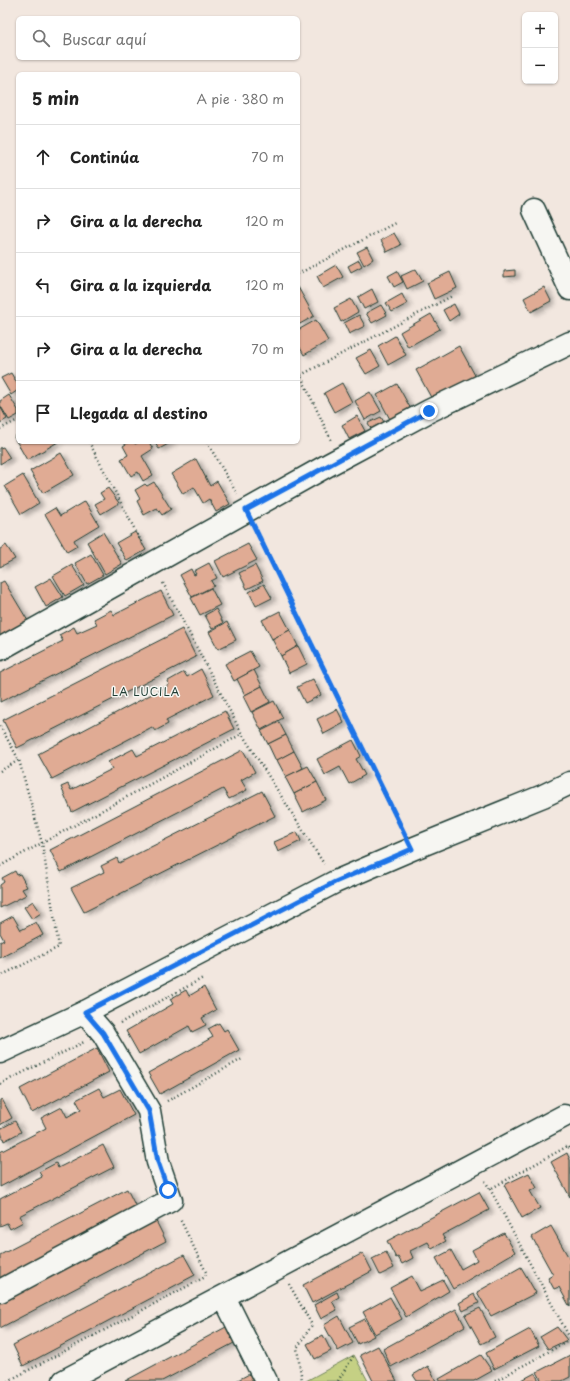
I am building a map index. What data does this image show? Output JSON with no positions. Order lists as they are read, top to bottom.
{
  "districts": ["LA LUCILA"],
  "page": {
    "map_buttons": ["+", "−"],
    "search": "Buscar aquí",
    "heading": ["5 min", "A pie · 380 m"],
    "list": [
      ["Continúa", "70 m"],
      ["Gira a la derecha", "120 m"],
      ["Gira a la izquierda", "120 m"],
      ["Gira a la derecha", "70 m"],
      "Llegada al destino"
    ]
  }
}
